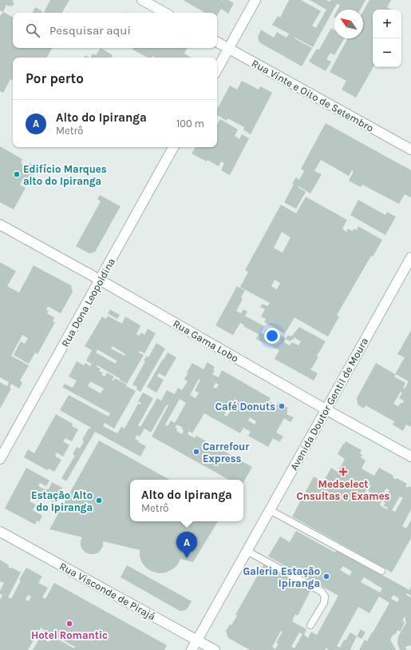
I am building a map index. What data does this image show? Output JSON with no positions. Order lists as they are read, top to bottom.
{
  "streets": {
    "street": [
      "Rua Vinte e Oito de Setembro",
      "Rua Dona Leopoldina",
      "Rua Gama Lobo",
      "Avenida Doutor Gentil de Moura",
      "Rua Visconde de Pirajá"
    ]
  },
  "crossings": [
    ["Rua Dona Leopoldina", "Rua Gama Lobo"],
    ["Rua Gama Lobo", "Avenida Doutor Gentil de Moura"],
    ["Avenida Doutor Gentil de Moura", "Rua Visconde de Pirajá"]
  ],
  "places": {
    "other": [
      "Edifício Marques alto do Ipiranga",
      "Café Donuts",
      "Carrefour Express",
      "Estação Alto do Ipiranga",
      "Galeria Estação Ipiranga",
      "Hotel Romantic"
    ],
    "health": ["Medselect Cnsultas e Exames"]
  },
  "north": "top left",
  "page": {
    "map_buttons": ["+", "−"],
    "search": "Pesquisar aqui",
    "heading": "Por perto",
    "list": [
      {
        "mark": "A",
        "name": "Alto do Ipiranga",
        "note": "Metrô",
        "value": "100 m"
      }
    ],
    "popup": ["Alto do Ipiranga", "Metrô"],
    "pins": "A"
  }
}
